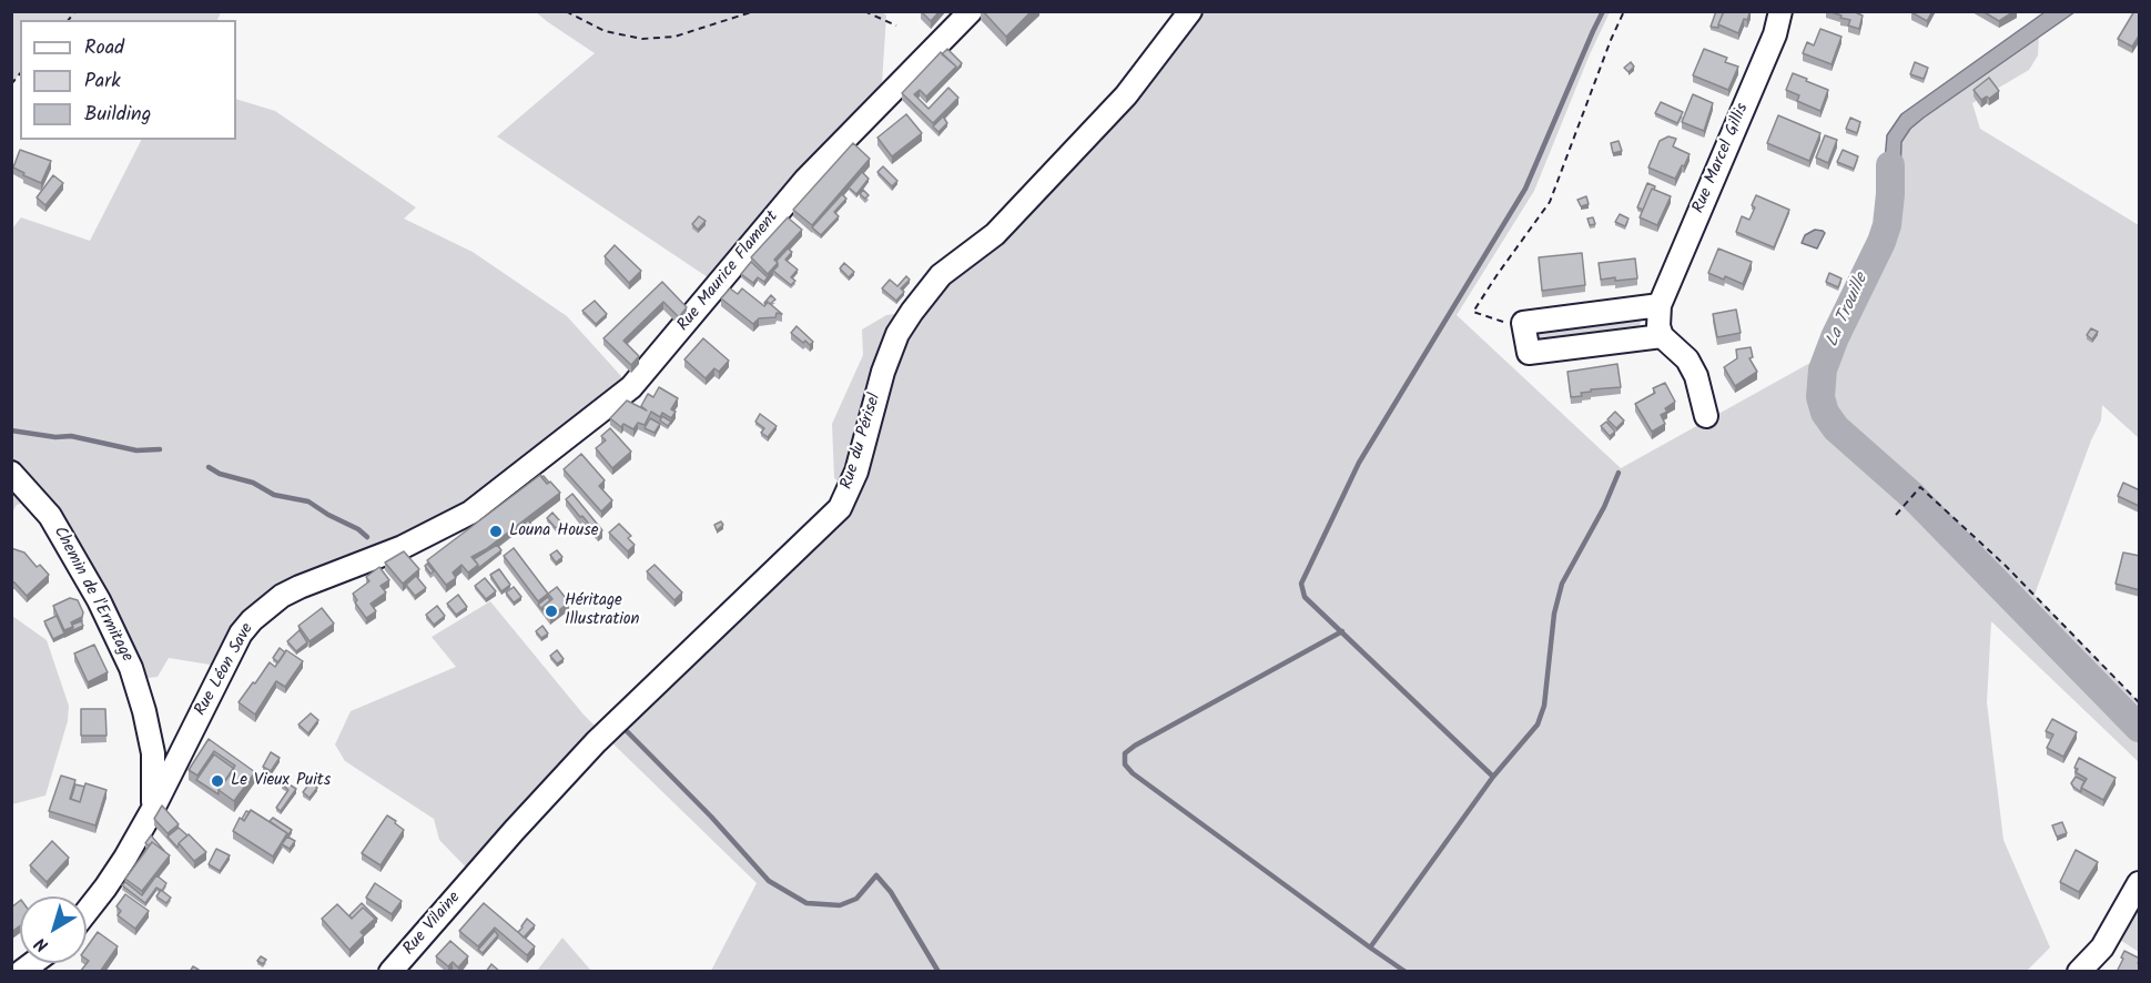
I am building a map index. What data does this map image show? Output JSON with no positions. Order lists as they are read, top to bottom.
{
  "streets": {
    "street": [
      "Rue Marcel Gillis",
      "Rue Maurice Flament",
      "Rue du Périsel",
      "Chemin de l'Ermitage",
      "Rue Léon Save",
      "Rue Vilaine"
    ]
  },
  "crossings": [
    ["Rue Maurice Flament", "Rue Léon Save"],
    ["Rue du Périsel", "Rue Vilaine"],
    ["Chemin de l'Ermitage", "Rue Léon Save"]
  ],
  "water": ["La Trouille"],
  "places": ["Louna House", "Héritage Illustration", "Le Vieux Puits"],
  "legend": ["Road", "Park", "Building"],
  "north": "bottom left"
}
